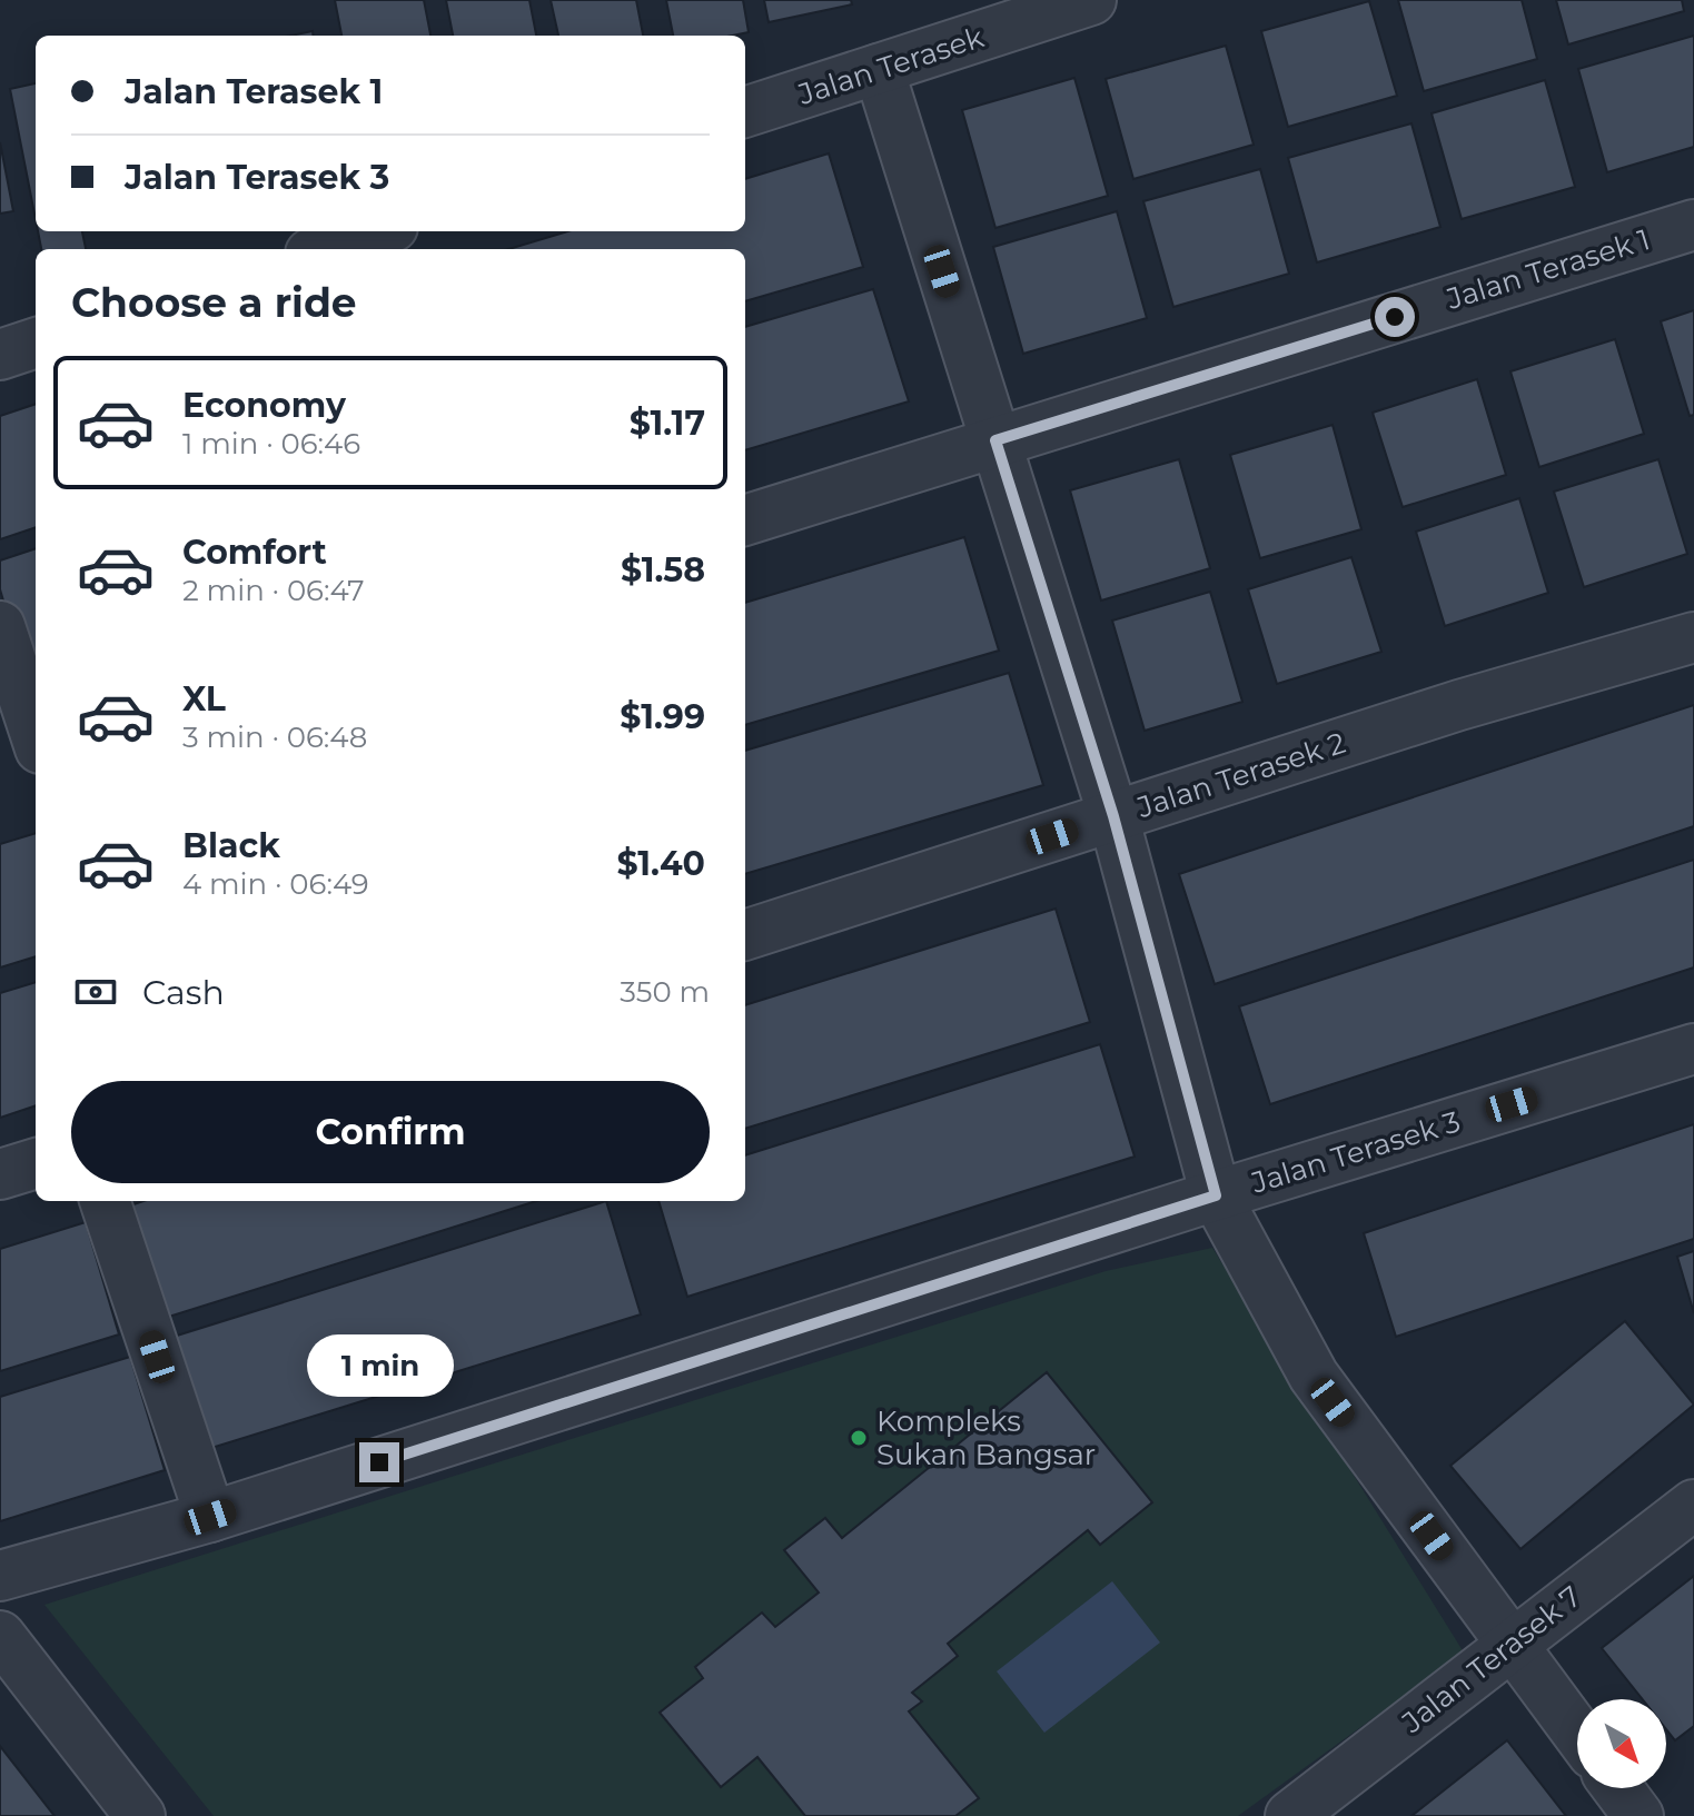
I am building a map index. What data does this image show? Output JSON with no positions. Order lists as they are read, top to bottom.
{
  "streets": {
    "street": [
      "Jalan Terasek",
      "Jalan Terasek 1",
      "Jalan Terasek 2",
      "Jalan Terasek 3",
      "Jalan Terasek 7"
    ]
  },
  "places": ["Kompleks Sukan Bangsar"],
  "north": "bottom right",
  "page": {
    "banner": ["Jalan Terasek 1", "Jalan Terasek 3"],
    "heading": "Choose a ride",
    "list": [
      {
        "name": "Economy",
        "note": "1 min · 06:46",
        "value": "$1.17"
      },
      {
        "name": "Comfort",
        "note": "2 min · 06:47",
        "value": "$1.58"
      },
      {
        "name": "XL",
        "note": "3 min · 06:48",
        "value": "$1.99"
      },
      {
        "name": "Black",
        "note": "4 min · 06:49",
        "value": "$1.40"
      }
    ],
    "pay": ["Cash", "350 m"],
    "buttons": "Confirm",
    "bubble": "1 min"
  }
}
